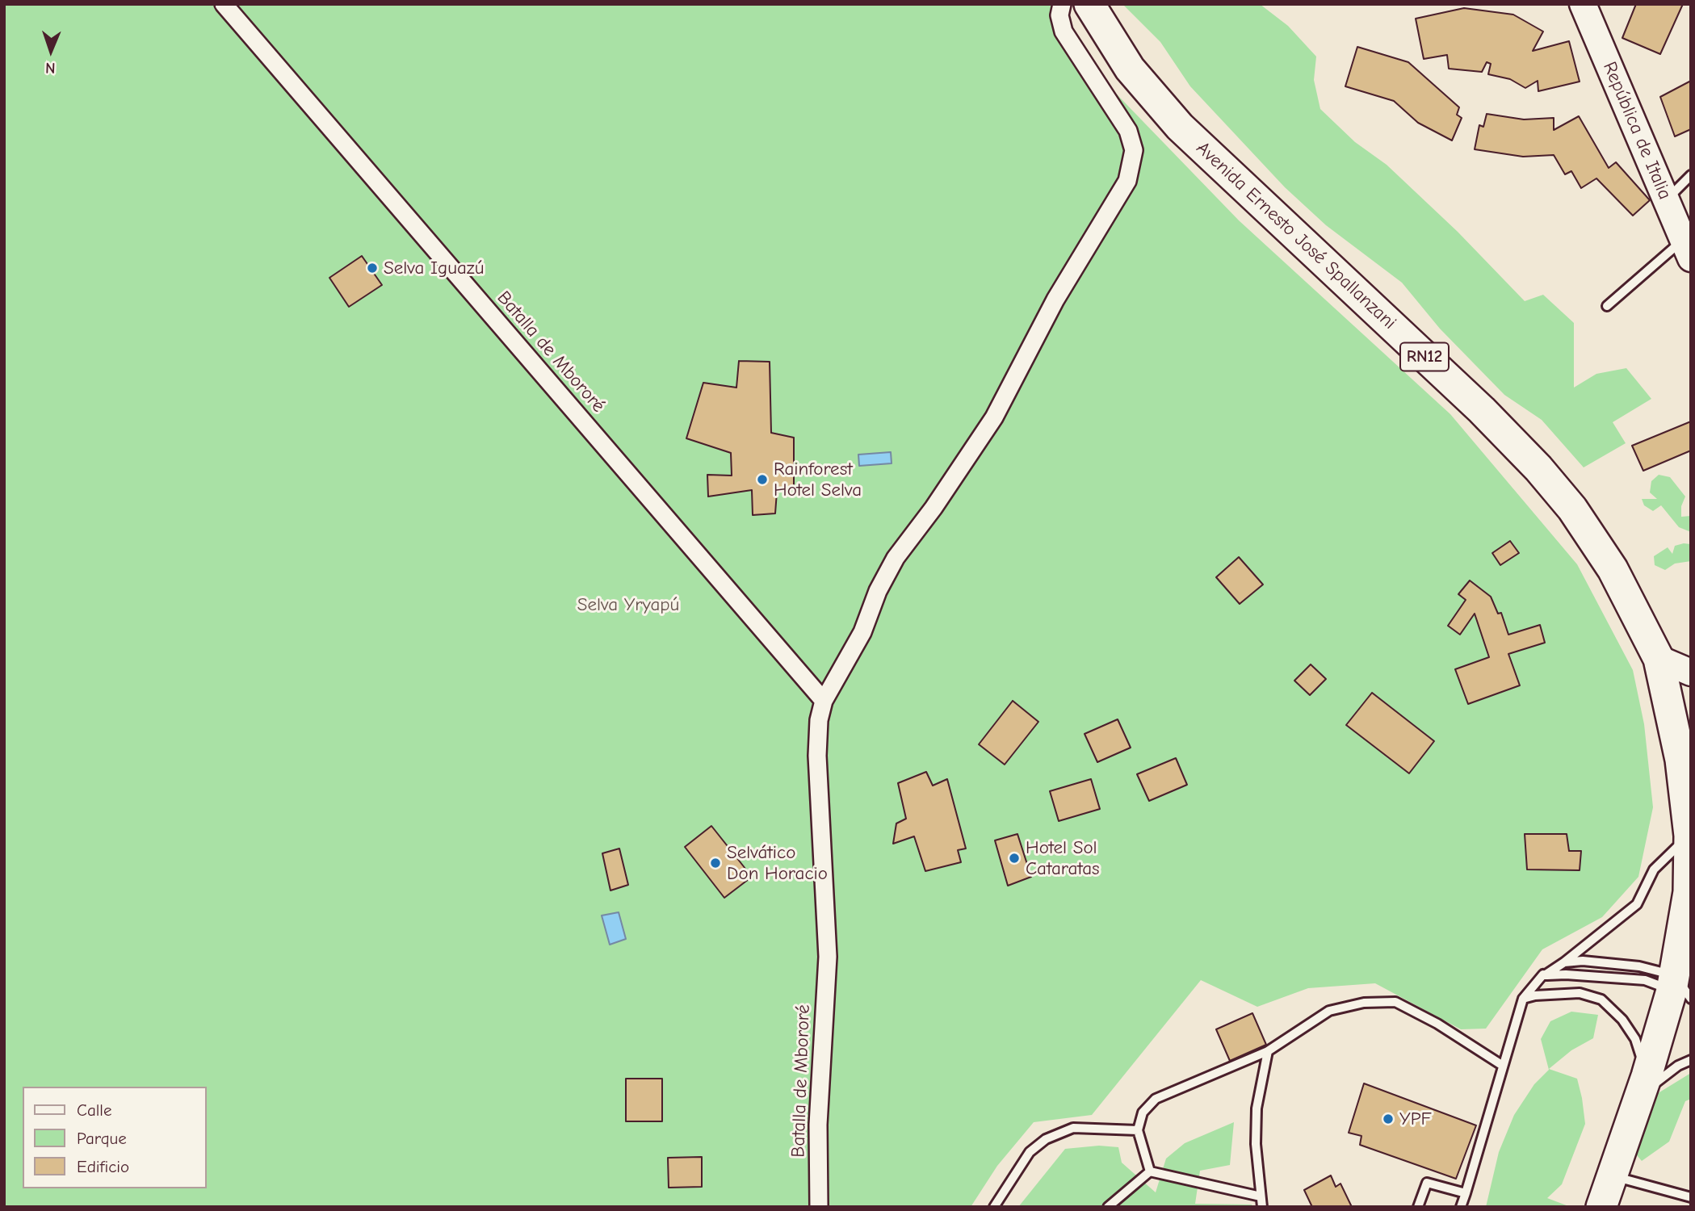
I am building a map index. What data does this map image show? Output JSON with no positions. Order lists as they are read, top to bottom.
{
  "streets": {
    "highway": ["Avenida Ernesto José Spallanzani", "RN12"],
    "main road": ["República de Italia"],
    "street": ["Batalla de Mbororé"]
  },
  "parks": ["Selva Yryapú"],
  "places": [
    "Selva Iguazú",
    "Rainforest Hotel Selva",
    "Hotel Sol Cataratas",
    "Selvático Don Horacio",
    "YPF"
  ],
  "legend": ["Calle", "Parque", "Edificio"],
  "north": "bottom"
}
